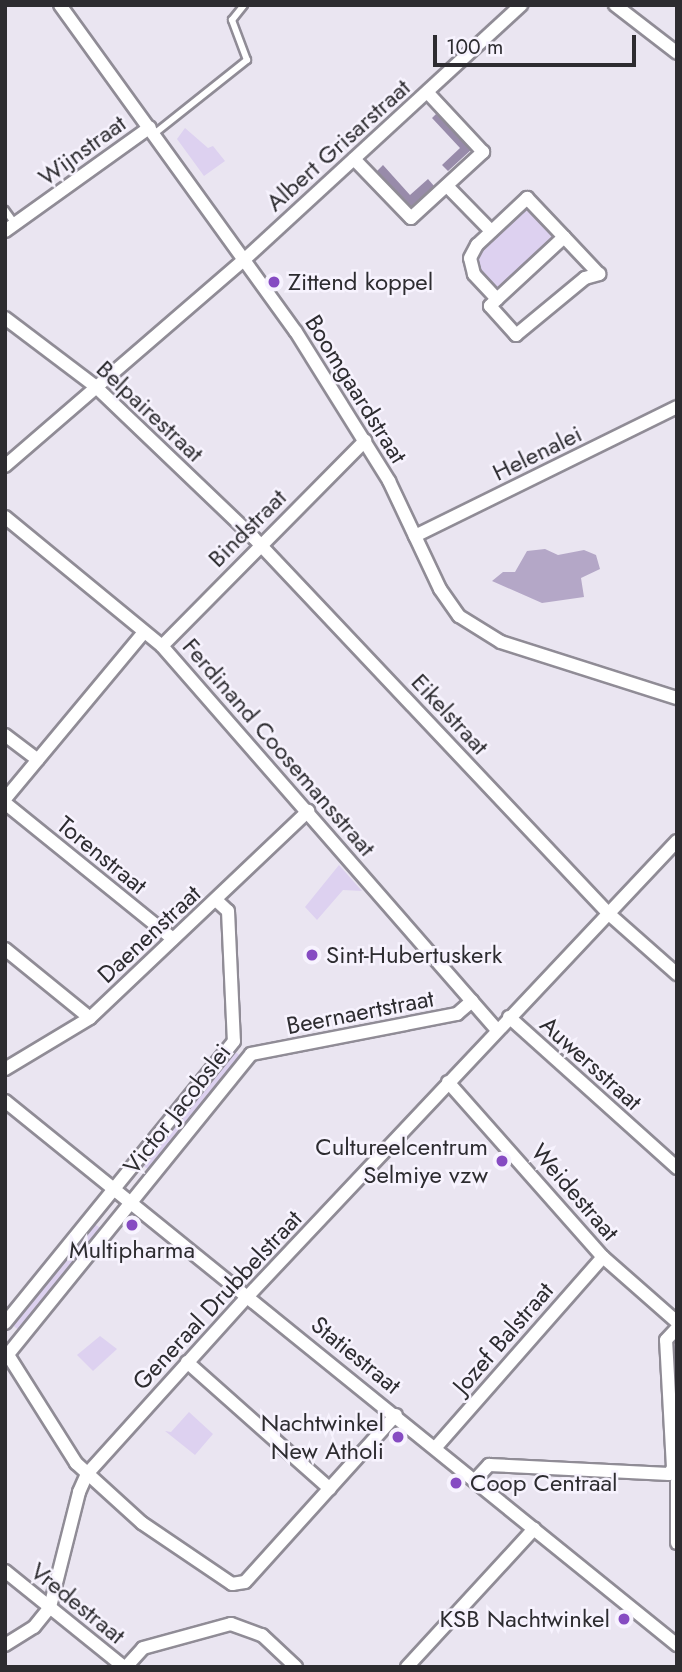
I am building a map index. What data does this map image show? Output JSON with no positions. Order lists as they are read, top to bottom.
{
  "streets": {
    "street": [
      "Albert Grisarstraat",
      "Wijnstraat",
      "Boomgaardstraat",
      "Belpairestraat",
      "Helenalei",
      "Bindstraat",
      "Eikelstraat",
      "Ferdinand Coosemansstraat",
      "Torenstraat",
      "Daenenstraat",
      "Beernaertstraat",
      "Auwersstraat",
      "Victor Jacobslei",
      "Weidestraat",
      "Generaal Drubbelstraat",
      "Jozef Balstraat",
      "Statiestraat",
      "Vredestraat"
    ]
  },
  "crossings": [
    ["Albert Grisarstraat", "Boomgaardstraat"],
    ["Albert Grisarstraat", "Belpairestraat"],
    ["Wijnstraat", "Boomgaardstraat"],
    ["Boomgaardstraat", "Helenalei"],
    ["Boomgaardstraat", "Bindstraat"],
    ["Belpairestraat", "Bindstraat"],
    ["Belpairestraat", "Eikelstraat"],
    ["Bindstraat", "Eikelstraat"],
    ["Bindstraat", "Ferdinand Coosemansstraat"],
    ["Eikelstraat", "Generaal Drubbelstraat"],
    ["Ferdinand Coosemansstraat", "Daenenstraat"],
    ["Ferdinand Coosemansstraat", "Beernaertstraat"],
    ["Ferdinand Coosemansstraat", "Generaal Drubbelstraat"],
    ["Torenstraat", "Daenenstraat"],
    ["Beernaertstraat", "Victor Jacobslei"],
    ["Auwersstraat", "Generaal Drubbelstraat"],
    ["Victor Jacobslei", "Statiestraat"],
    ["Weidestraat", "Generaal Drubbelstraat"],
    ["Weidestraat", "Jozef Balstraat"],
    ["Generaal Drubbelstraat", "Statiestraat"],
    ["Generaal Drubbelstraat", "Vredestraat"],
    ["Jozef Balstraat", "Statiestraat"]
  ],
  "places": [
    "Zittend koppel",
    "Sint-Hubertuskerk",
    "Cultureelcentrum Selmiye vzw",
    "Multipharma",
    "Nachtwinkel New Atholi",
    "Coop Centraal",
    "KSB Nachtwinkel"
  ],
  "scale_bar": "100 m"
}
